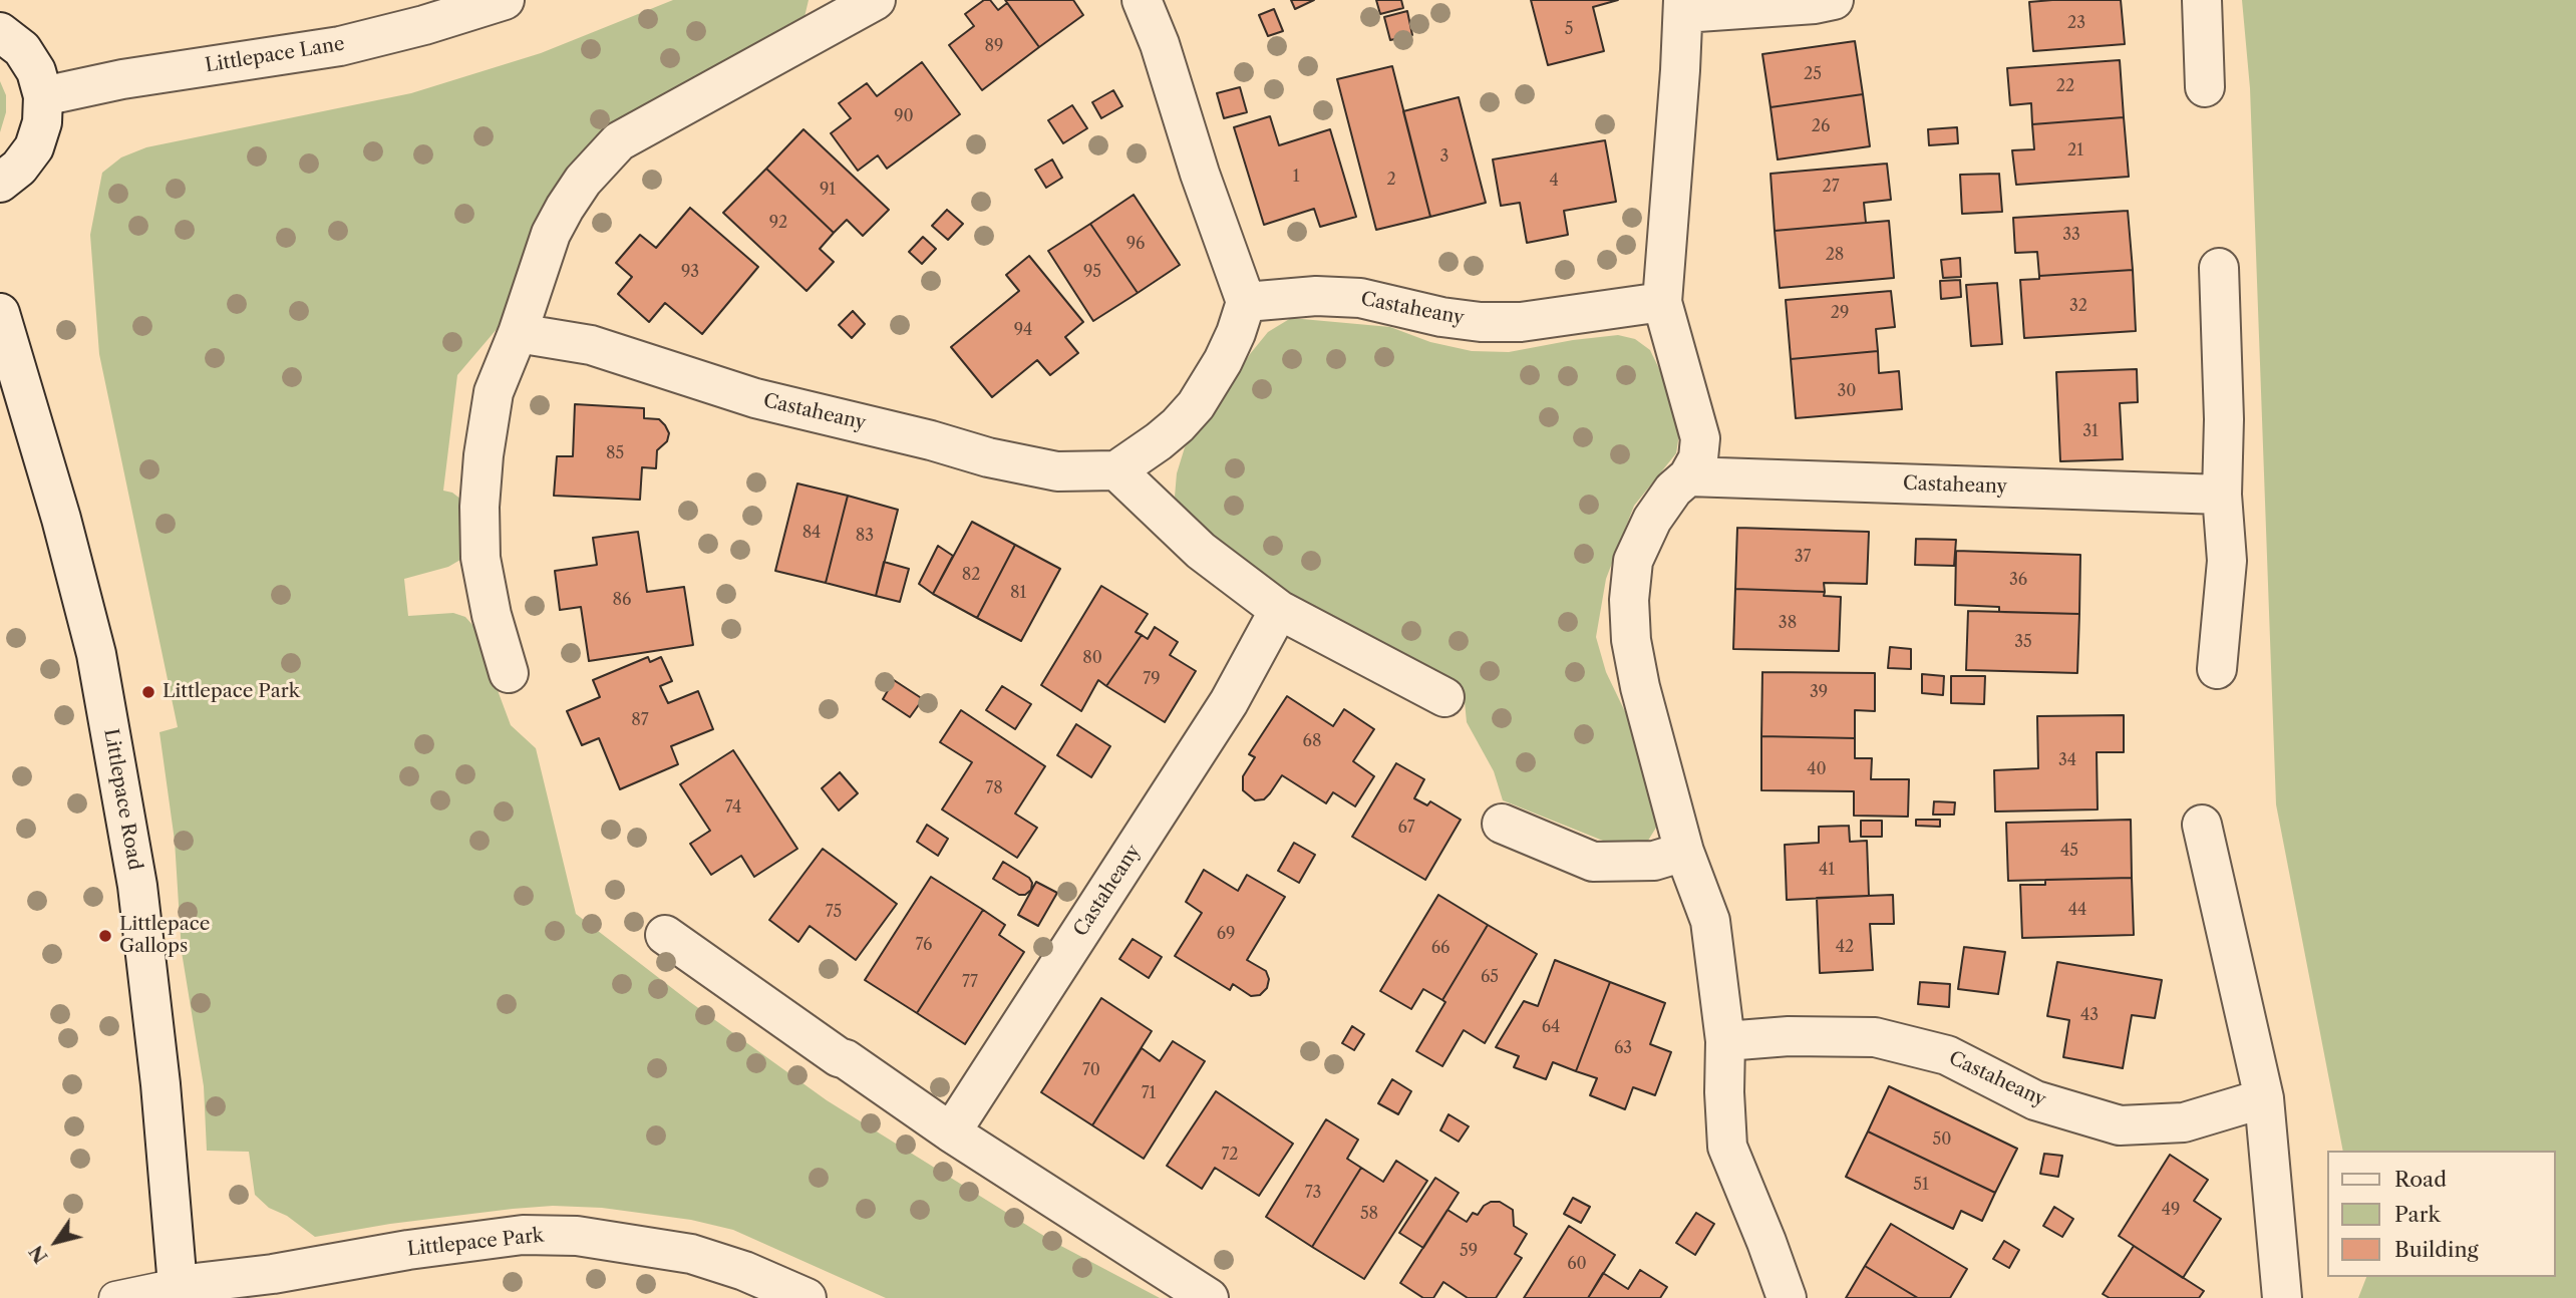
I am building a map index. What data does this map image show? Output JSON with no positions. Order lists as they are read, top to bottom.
{
  "streets": {
    "street": [
      "Littlepace Lane",
      "Castaheany",
      "Littlepace Road",
      "Littlepace Park"
    ]
  },
  "crossings": [
    ["Littlepace Road", "Littlepace Park"]
  ],
  "places": ["Littlepace Park", "Littlepace Gallops"],
  "house_numbers": [
    "23",
    "5",
    "89",
    "25",
    "22",
    "90",
    "26",
    "21",
    "3",
    "1",
    "2",
    "4",
    "27",
    "91",
    "92",
    "33",
    "96",
    "28",
    "93",
    "95",
    "32",
    "29",
    "94",
    "30",
    "31",
    "85",
    "84",
    "83",
    "37",
    "82",
    "36",
    "81",
    "86",
    "38",
    "35",
    "80",
    "79",
    "39",
    "87",
    "68",
    "34",
    "40",
    "78",
    "74",
    "67",
    "45",
    "41",
    "44",
    "75",
    "69",
    "76",
    "42",
    "66",
    "65",
    "77",
    "43",
    "64",
    "63",
    "70",
    "71",
    "50",
    "72",
    "51",
    "73",
    "49",
    "58",
    "59",
    "60"
  ],
  "legend": ["Road", "Park", "Building"],
  "north": "bottom left"
}
